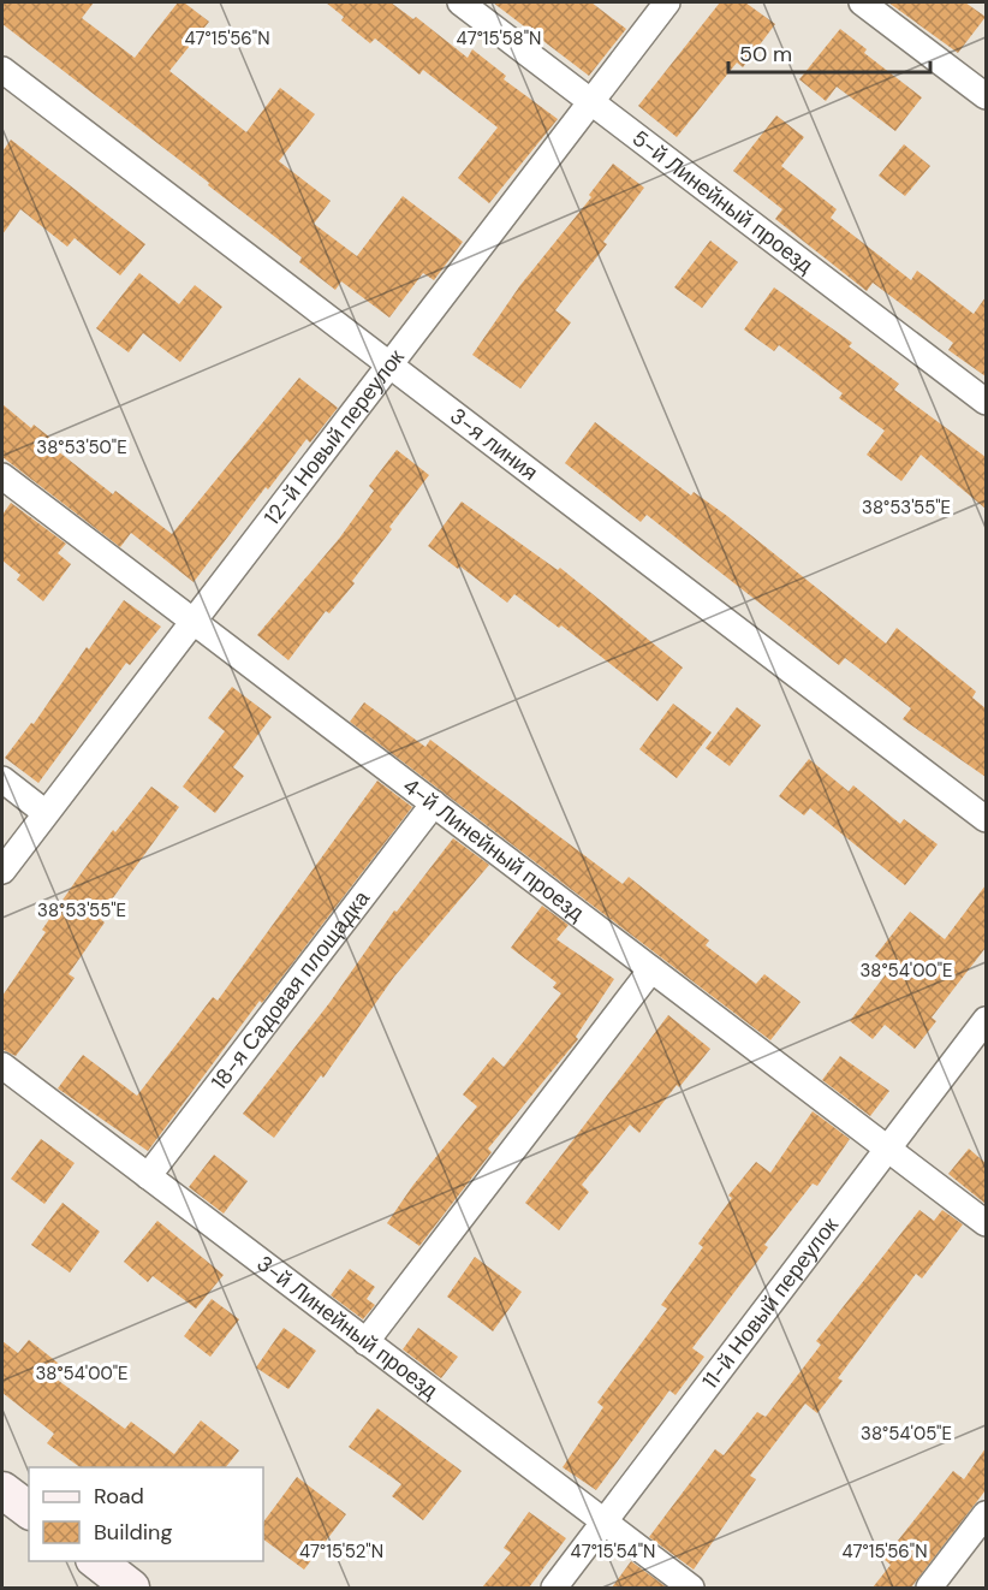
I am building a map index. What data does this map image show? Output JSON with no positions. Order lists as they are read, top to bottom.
{
  "streets": {
    "street": [
      "5-й Линейный проезд",
      "12-й Новый переулок",
      "3-я линия",
      "4-й Линейный проезд",
      "18-я Садовая площадка",
      "11-й Новый переулок",
      "3-й Линейный проезд"
    ]
  },
  "crossings": [
    ["5-й Линейный проезд", "12-й Новый переулок"],
    ["12-й Новый переулок", "3-я линия"],
    ["12-й Новый переулок", "4-й Линейный проезд"],
    ["4-й Линейный проезд", "18-я Садовая площадка"],
    ["4-й Линейный проезд", "11-й Новый переулок"],
    ["18-я Садовая площадка", "3-й Линейный проезд"],
    ["11-й Новый переулок", "3-й Линейный проезд"]
  ],
  "legend": ["Road", "Building"],
  "scale_bar": "50 m",
  "coordinates": [
    "47°15'56\"N",
    "47°15'58\"N",
    "38°53'50\"E",
    "38°53'55\"E",
    "38°54'00\"E",
    "38°54'05\"E",
    "47°15'52\"N",
    "47°15'54\"N"
  ]
}
